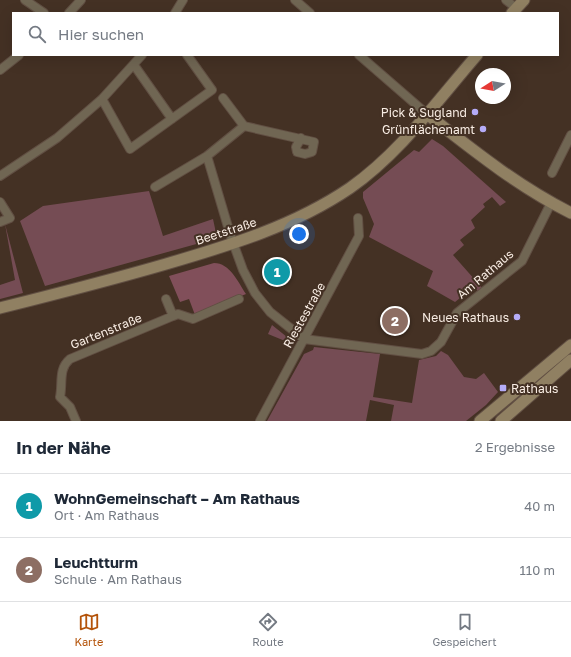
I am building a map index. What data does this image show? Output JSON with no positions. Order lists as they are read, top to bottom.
{
  "streets": {
    "main road": ["Beetstraße"],
    "street": ["Am Rathaus", "Riestestraße", "Gartenstraße"]
  },
  "crossings": [
    ["Beetstraße", "Am Rathaus"],
    ["Am Rathaus", "Riestestraße"]
  ],
  "places": {
    "other": ["Pick & Sugland", "Grünflächenamt", "Neues Rathaus"],
    "transit": ["Rathaus"]
  },
  "north": "left",
  "page": {
    "search": "Hier suchen",
    "pins": ["1", "2"],
    "heading": ["In der Nähe", "2 Ergebnisse"],
    "list": [
      {
        "mark": "1",
        "name": "WohnGemeinschaft – Am Rathaus",
        "note": "Ort · Am Rathaus",
        "value": "40 m"
      },
      {
        "mark": "2",
        "name": "Leuchtturm",
        "note": "Schule · Am Rathaus",
        "value": "110 m"
      }
    ],
    "nav": ["Karte", "Route", "Gespeichert"]
  }
}
